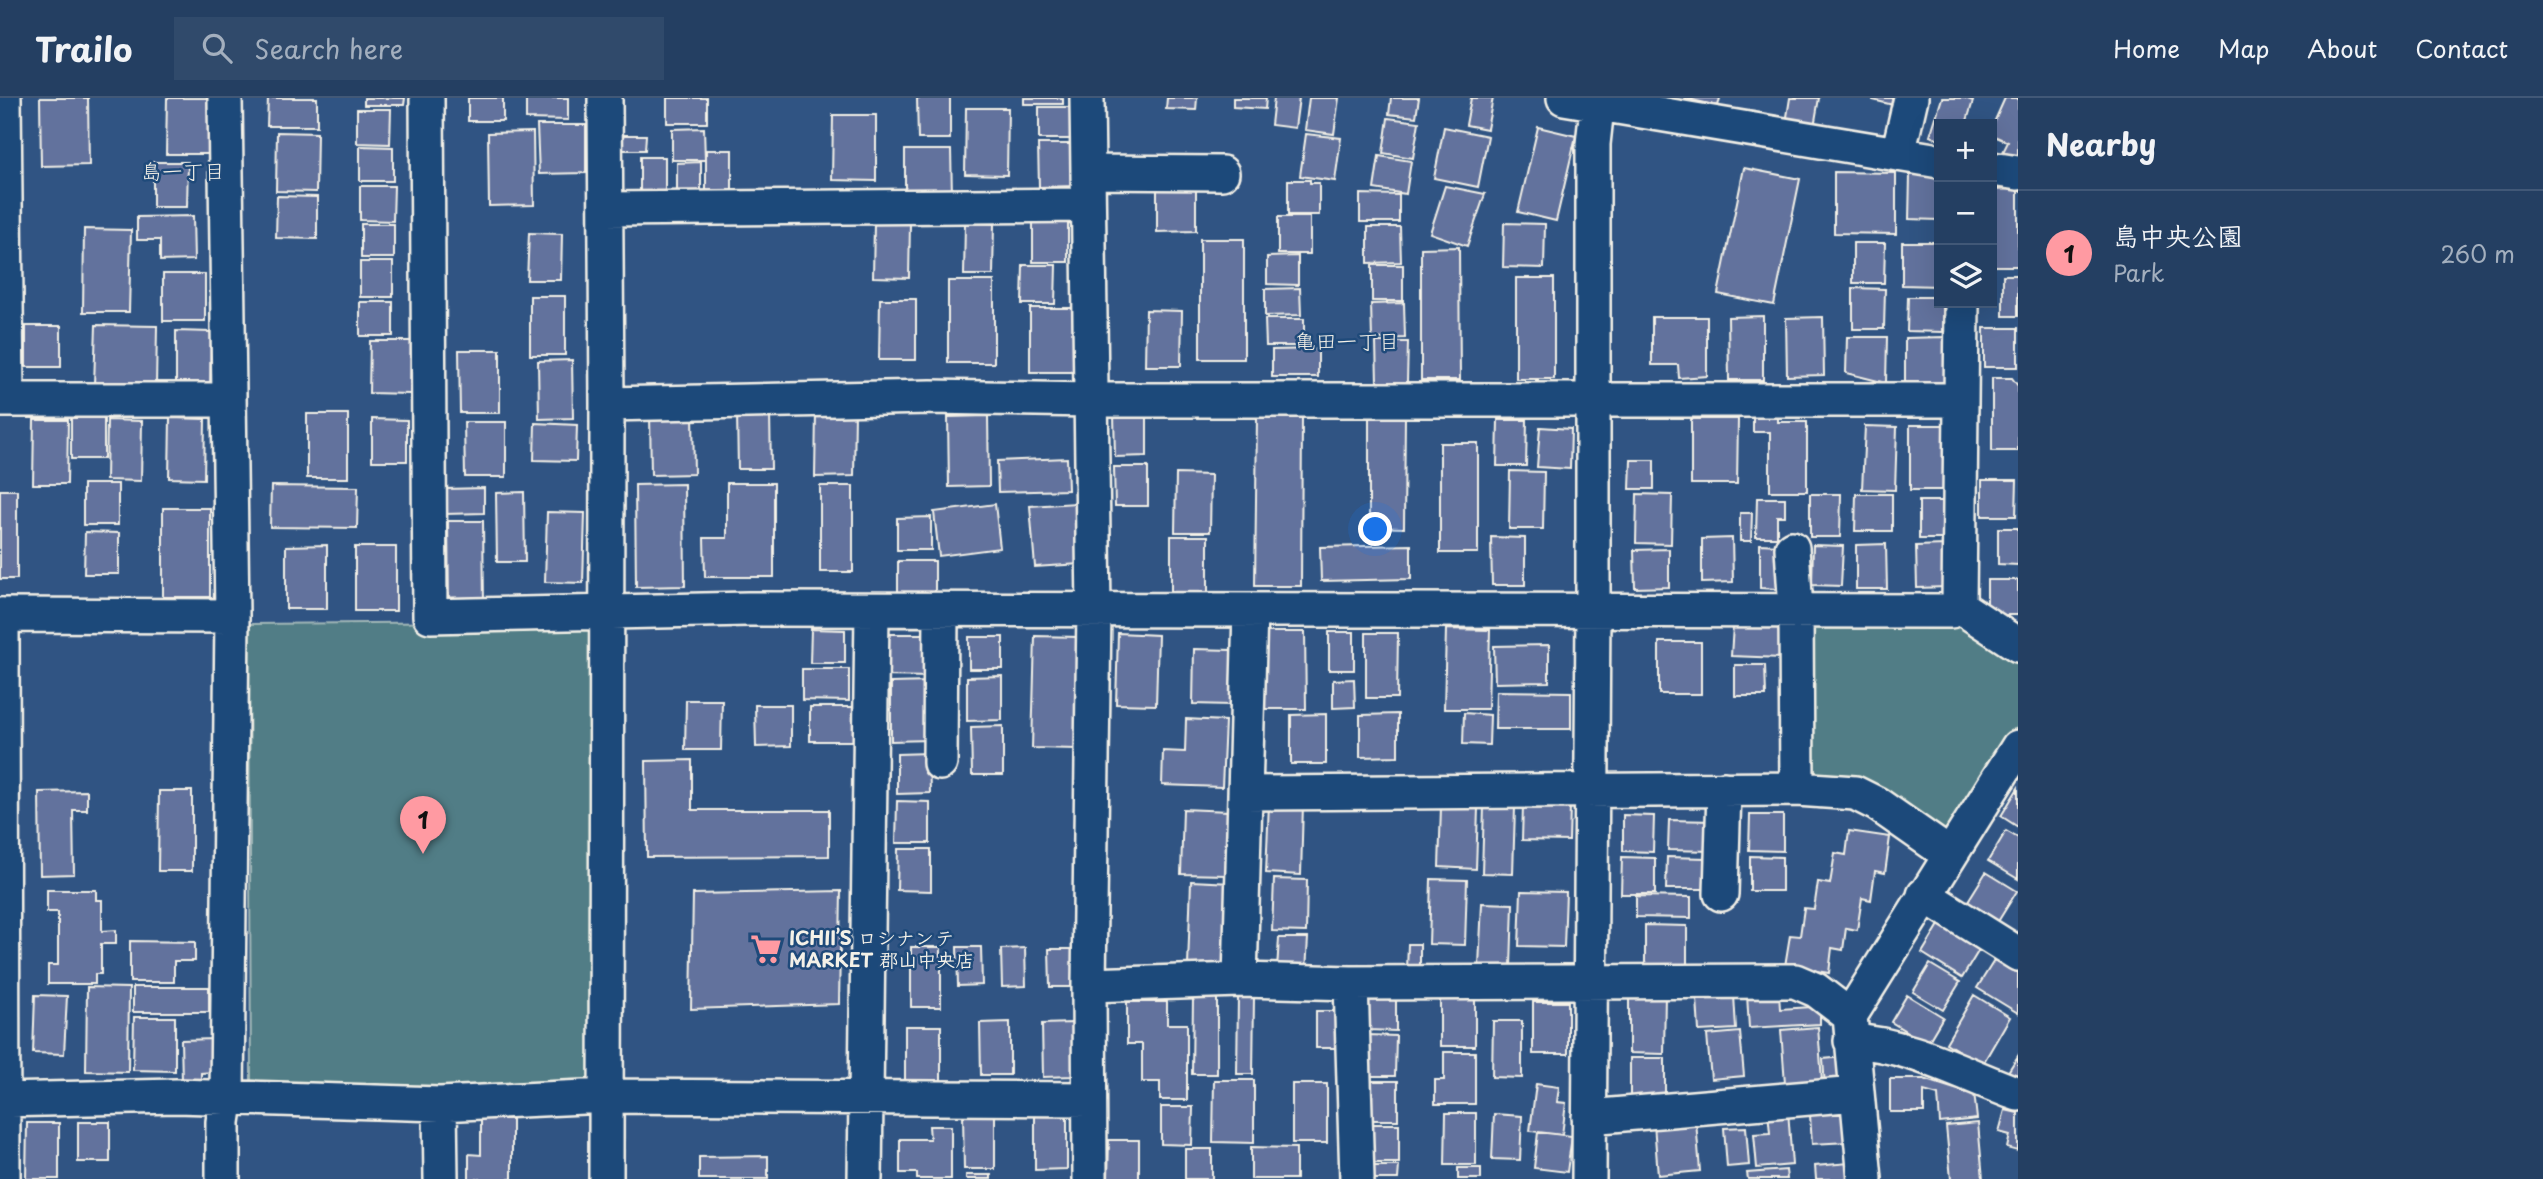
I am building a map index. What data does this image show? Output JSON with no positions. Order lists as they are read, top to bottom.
{
  "districts": ["島一丁目", "亀田一丁目"],
  "places": {
    "supermarket": ["ICHII’S ロシナンテ MARKET 郡山中央店"]
  },
  "page": {
    "header": "Trailo",
    "search": "Search here",
    "nav": [
      "Home",
      "Map",
      "About",
      "Contact"
    ],
    "heading": "Nearby",
    "map_buttons": ["+", "−"],
    "list": [
      {
        "mark": "1",
        "name": "島中央公園",
        "note": "Park",
        "value": "260 m"
      }
    ],
    "pins": "1"
  }
}
